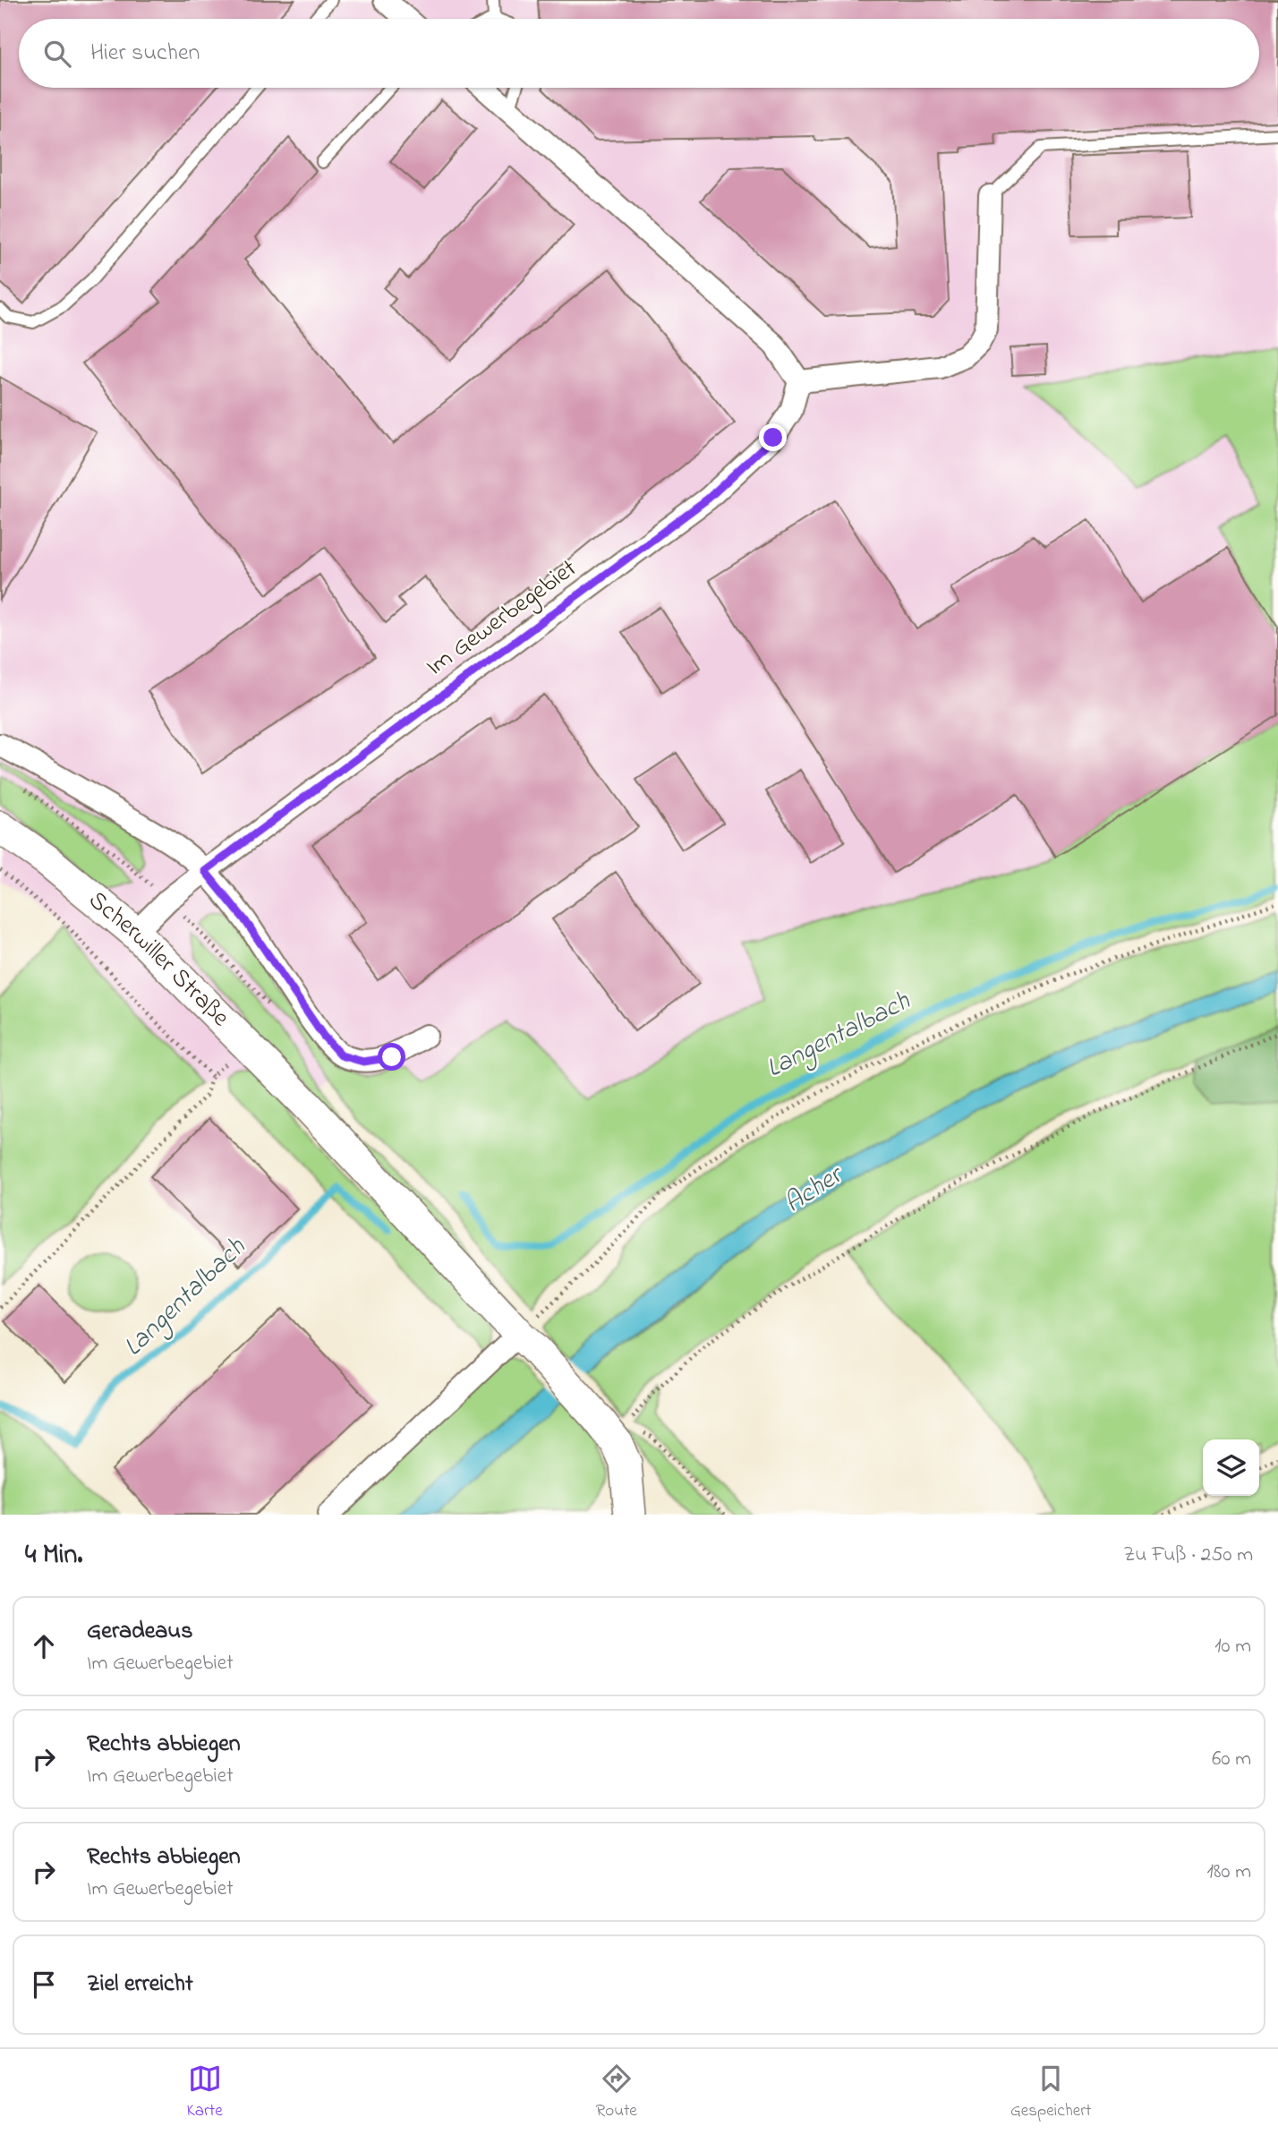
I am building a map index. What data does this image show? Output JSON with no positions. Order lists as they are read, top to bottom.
{
  "streets": {
    "street": ["Im Gewerbegebiet", "Scherwiller Straße"]
  },
  "crossings": [
    ["Im Gewerbegebiet", "Scherwiller Straße"]
  ],
  "water": ["Langentalbach", "Acher"],
  "page": {
    "search": "Hier suchen",
    "heading": ["4 Min.", "Zu Fuß · 250 m"],
    "list": [
      ["Geradeaus", "Im Gewerbegebiet", "10 m"],
      ["Rechts abbiegen", "Im Gewerbegebiet", "60 m"],
      ["Rechts abbiegen", "Im Gewerbegebiet", "180 m"],
      "Ziel erreicht"
    ],
    "nav": ["Karte", "Route", "Gespeichert"]
  }
}
